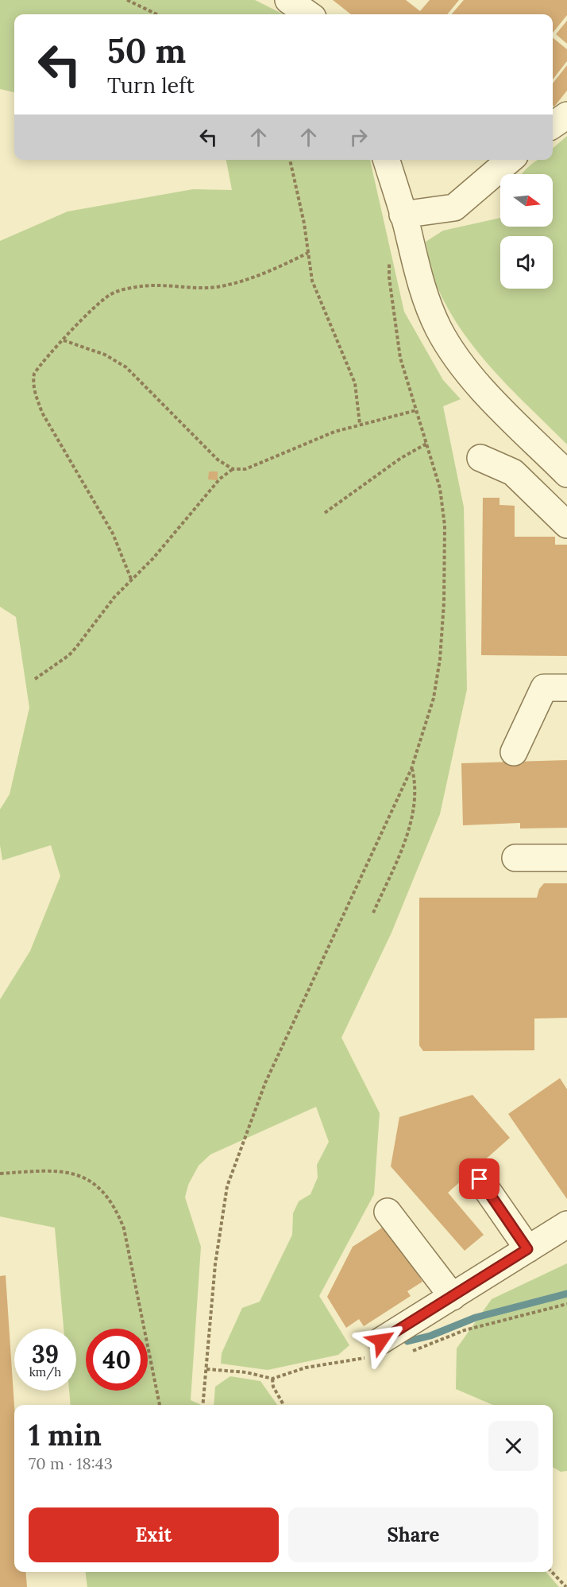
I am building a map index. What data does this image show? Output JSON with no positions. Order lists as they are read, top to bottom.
{
  "north": "right",
  "page": {
    "turn": ["50 m", "Turn left"],
    "speed": "39 km/h",
    "limit": "40",
    "heading": ["1 min", "70 m · 18:43"],
    "buttons": ["Exit", "Share"]
  }
}
